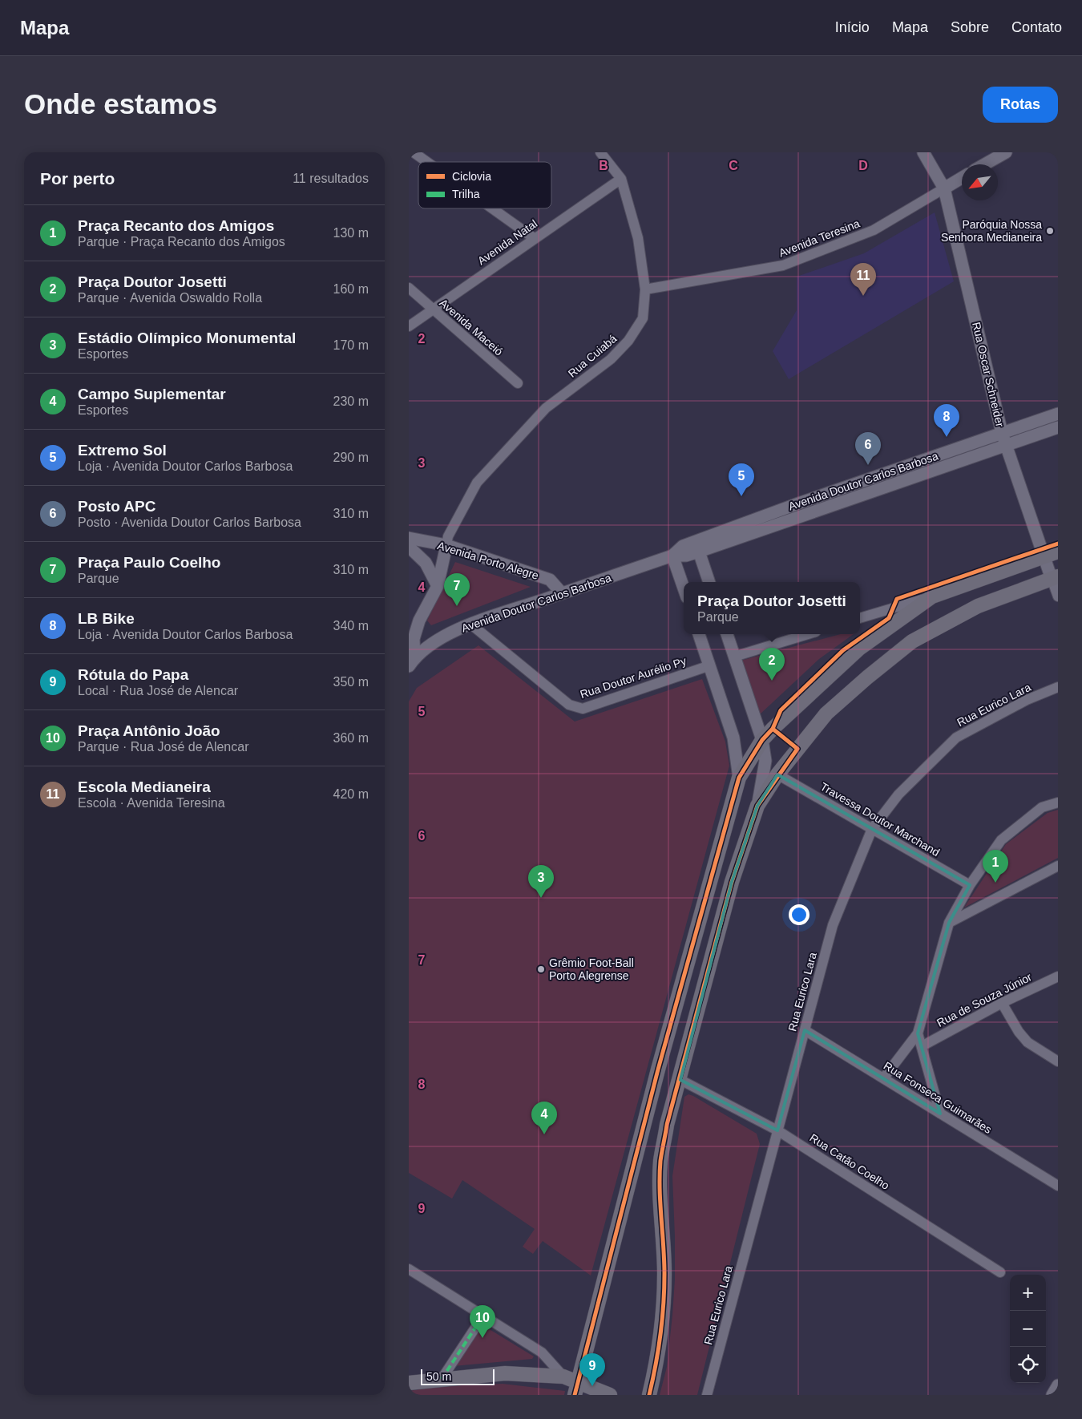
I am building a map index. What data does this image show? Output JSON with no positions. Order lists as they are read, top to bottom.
{
  "streets": {
    "street": [
      "Avenida Teresina",
      "Avenida Natal",
      "Avenida Maceió",
      "Rua Cuiabá",
      "Rua Oscar Schneider",
      "Avenida Doutor Carlos Barbosa",
      "Avenida Porto Alegre",
      "Rua Doutor Aurélio Py",
      "Rua Eurico Lara",
      "Travessa Doutor Marchand",
      "Rua de Souza Júnior",
      "Rua Fonseca Guimarães",
      "Rua Catão Coelho"
    ]
  },
  "crossings": [
    ["Avenida Teresina", "Rua Cuiabá"],
    ["Avenida Teresina", "Rua Oscar Schneider"],
    ["Avenida Natal", "Avenida Maceió"],
    ["Avenida Natal", "Rua Cuiabá"],
    ["Rua Cuiabá", "Avenida Porto Alegre"],
    ["Rua Oscar Schneider", "Avenida Doutor Carlos Barbosa"],
    ["Avenida Doutor Carlos Barbosa", "Avenida Porto Alegre"],
    ["Avenida Doutor Carlos Barbosa", "Rua Doutor Aurélio Py"],
    ["Rua Eurico Lara", "Travessa Doutor Marchand"],
    ["Rua Eurico Lara", "Rua Fonseca Guimarães"],
    ["Rua Eurico Lara", "Rua Catão Coelho"]
  ],
  "places": ["Paróquia Nossa Senhora Medianeira", "Grêmio Foot-Ball Porto Alegrense"],
  "legend": ["Ciclovia", "Trilha"],
  "scale_bar": "50 m",
  "north": "bottom left",
  "page": {
    "header": "Mapa",
    "nav": [
      "Início",
      "Mapa",
      "Sobre",
      "Contato"
    ],
    "buttons": "Rotas",
    "title": "Onde estamos",
    "heading": ["Por perto", "11 resultados"],
    "list": [
      {
        "mark": "1",
        "name": "Praça Recanto dos Amigos",
        "note": "Parque · Praça Recanto dos Amigos",
        "value": "130 m"
      },
      {
        "mark": "2",
        "name": "Praça Doutor Josetti",
        "note": "Parque · Avenida Oswaldo Rolla",
        "value": "160 m"
      },
      {
        "mark": "3",
        "name": "Estádio Olímpico Monumental",
        "note": "Esportes",
        "value": "170 m"
      },
      {
        "mark": "4",
        "name": "Campo Suplementar",
        "note": "Esportes",
        "value": "230 m"
      },
      {
        "mark": "5",
        "name": "Extremo Sol",
        "note": "Loja · Avenida Doutor Carlos Barbosa",
        "value": "290 m"
      },
      {
        "mark": "6",
        "name": "Posto APC",
        "note": "Posto · Avenida Doutor Carlos Barbosa",
        "value": "310 m"
      },
      {
        "mark": "7",
        "name": "Praça Paulo Coelho",
        "note": "Parque",
        "value": "310 m"
      },
      {
        "mark": "8",
        "name": "LB Bike",
        "note": "Loja · Avenida Doutor Carlos Barbosa",
        "value": "340 m"
      },
      {
        "mark": "9",
        "name": "Rótula do Papa",
        "note": "Local · Rua José de Alencar",
        "value": "350 m"
      },
      {
        "mark": "10",
        "name": "Praça Antônio João",
        "note": "Parque · Rua José de Alencar",
        "value": "360 m"
      },
      {
        "mark": "11",
        "name": "Escola Medianeira",
        "note": "Escola · Avenida Teresina",
        "value": "420 m"
      }
    ],
    "pins": [
      "11",
      "8",
      "6",
      "5",
      "7",
      "2",
      "1",
      "3",
      "4",
      "10",
      "9"
    ],
    "popup": ["Praça Doutor Josetti", "Parque"],
    "map_buttons": ["+", "−"],
    "scale": "50 m"
  },
  "grid": {
    "columns": ["B", "C", "D"],
    "rows": [
      "2",
      "3",
      "4",
      "5",
      "6",
      "7",
      "8",
      "9"
    ]
  }
}
